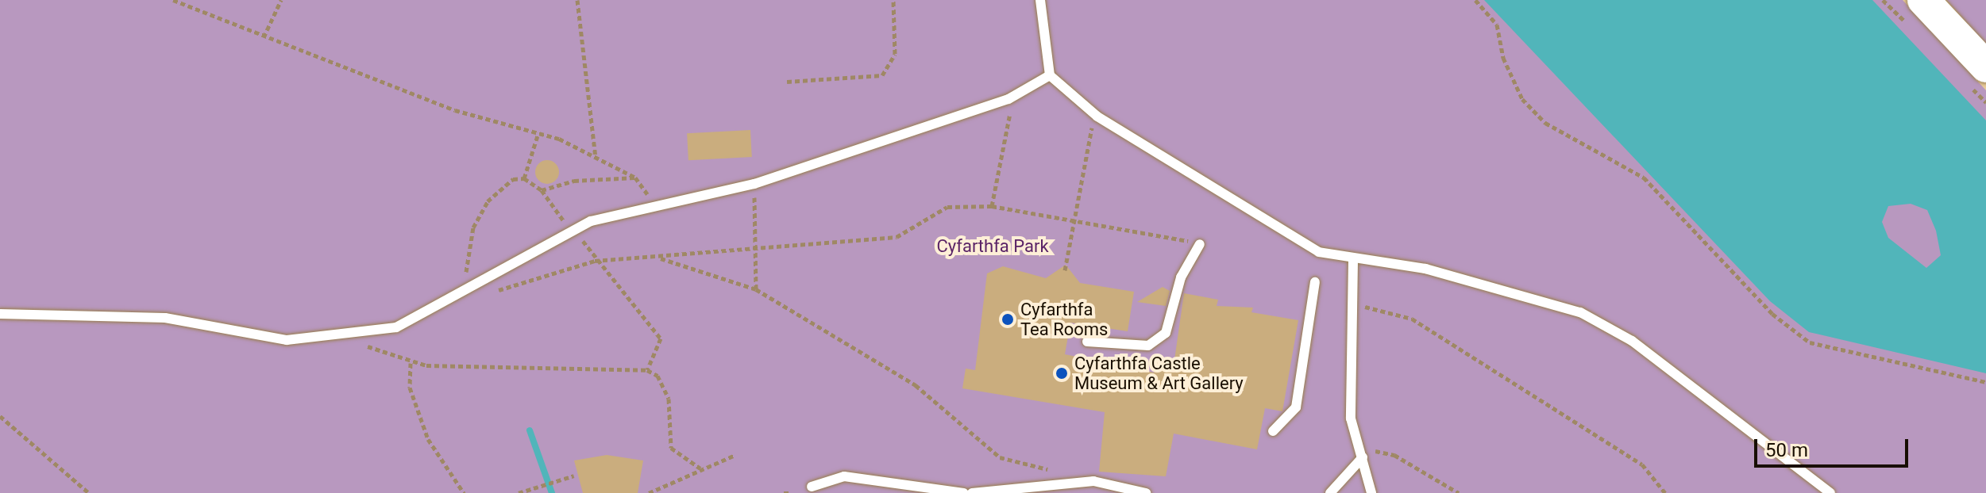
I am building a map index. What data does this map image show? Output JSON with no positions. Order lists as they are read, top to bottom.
{
  "parks": ["Cyfarthfa Park"],
  "places": ["Cyfarthfa Tea Rooms", "Cyfarthfa Castle Museum & Art Gallery"],
  "scale_bar": "50 m"
}
